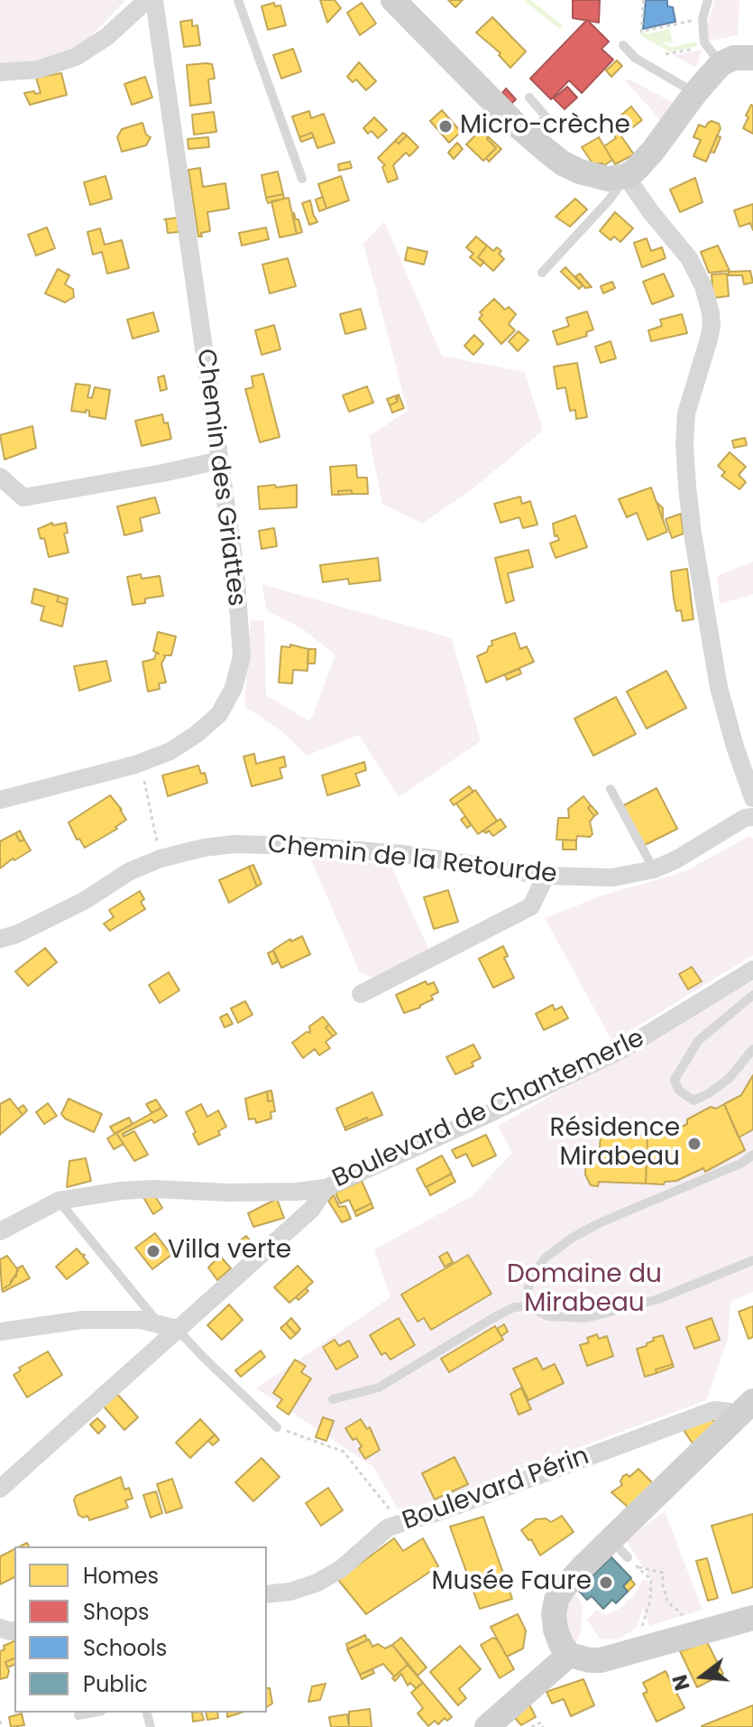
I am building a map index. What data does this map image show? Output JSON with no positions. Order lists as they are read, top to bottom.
{
  "streets": {
    "street": [
      "Chemin des Griattes",
      "Chemin de la Retourde",
      "Boulevard de Chantemerle",
      "Boulevard Périn"
    ]
  },
  "parks": ["Domaine du Mirabeau"],
  "places": [
    "Micro-crèche",
    "Résidence Mirabeau",
    "Villa verte",
    "Musée Faure"
  ],
  "legend": [
    "Homes",
    "Shops",
    "Schools",
    "Public"
  ],
  "north": "left"
}
